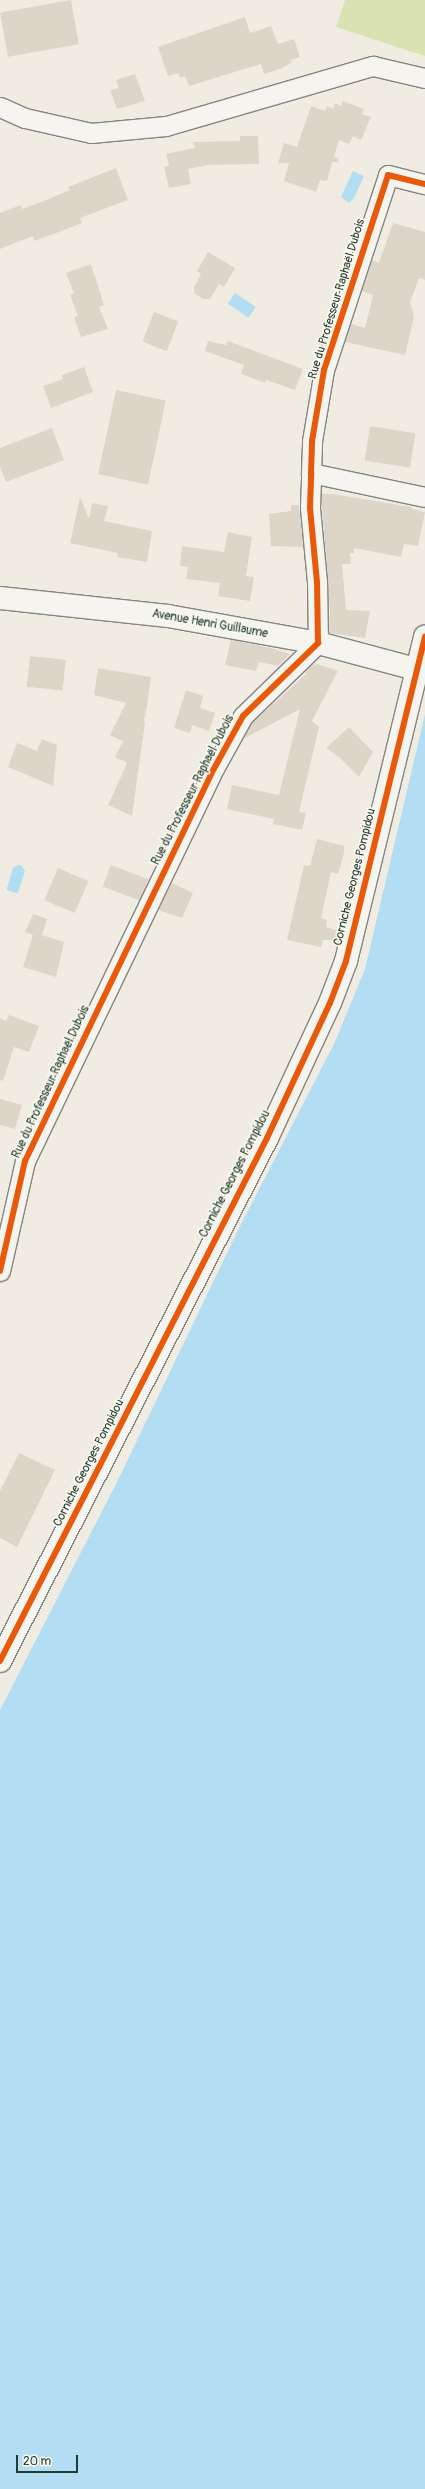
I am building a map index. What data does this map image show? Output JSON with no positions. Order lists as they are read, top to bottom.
{
  "streets": {
    "main road": ["Avenue Henri Guillaume", "Corniche Georges Pompidou"],
    "street": ["Rue du Professeur Raphaël Dubois"]
  },
  "crossings": [
    ["Rue du Professeur Raphaël Dubois", "Avenue Henri Guillaume"],
    ["Avenue Henri Guillaume", "Corniche Georges Pompidou"]
  ],
  "scale_bar": "20 m"
}
